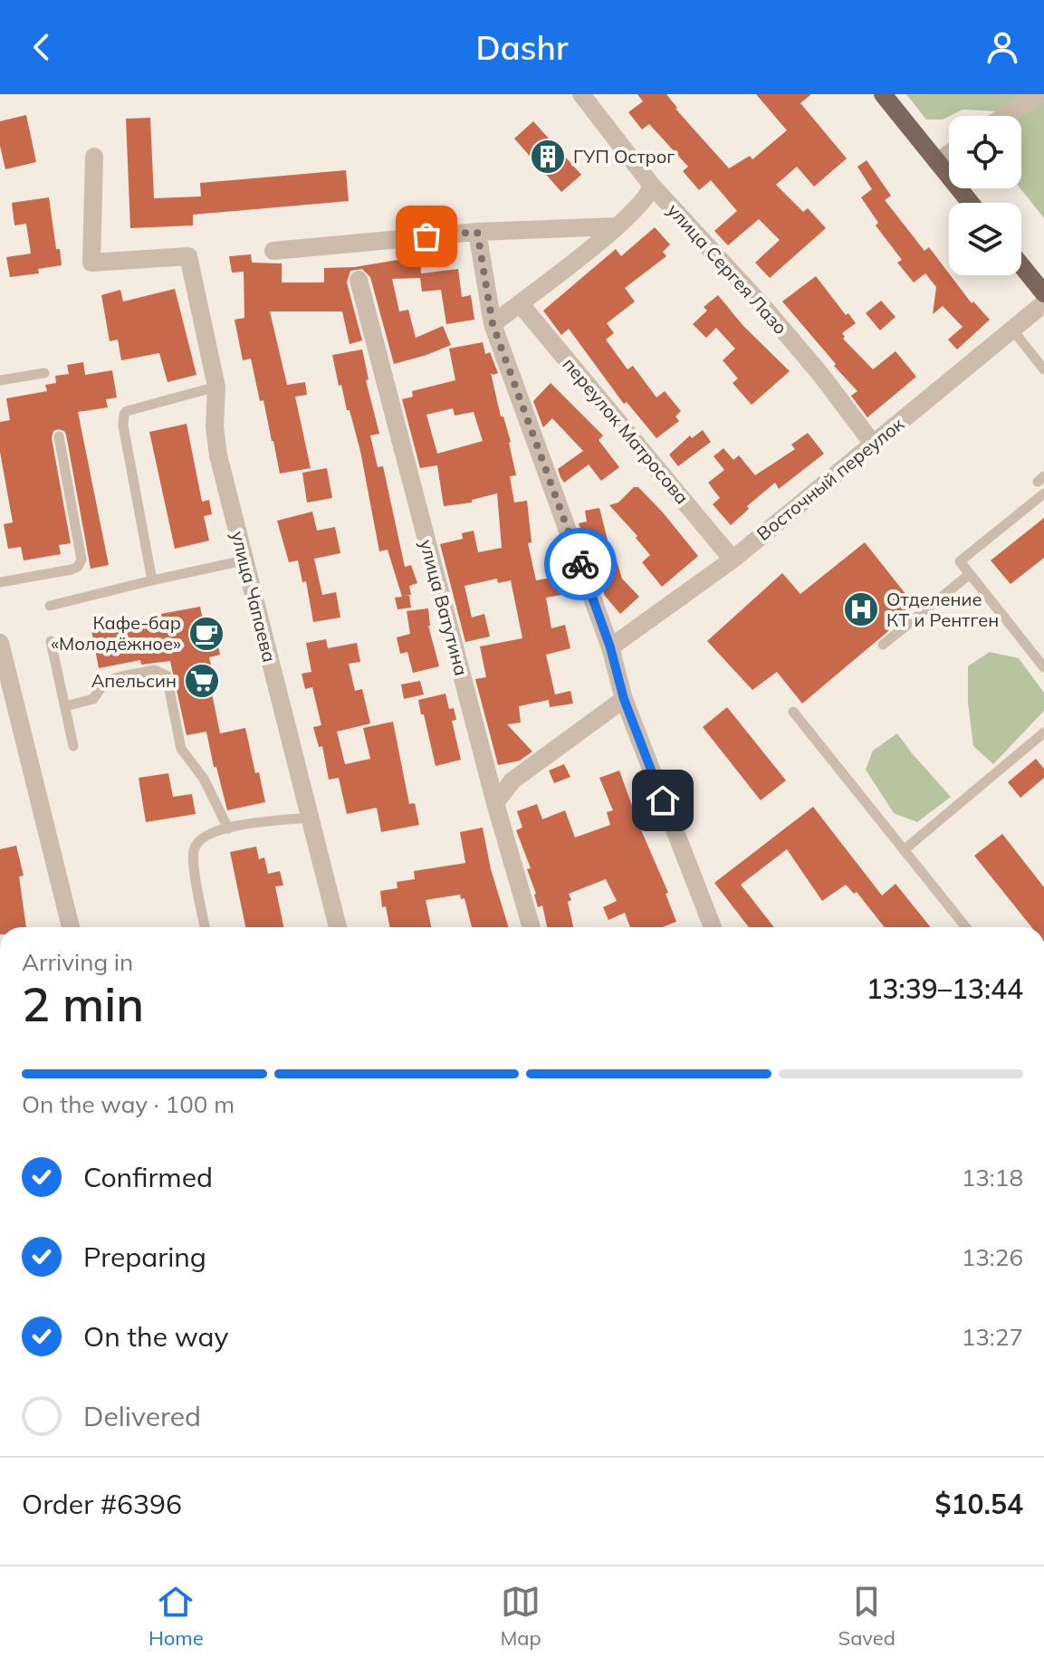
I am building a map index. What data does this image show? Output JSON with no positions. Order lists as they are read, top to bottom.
{
  "streets": {
    "street": [
      "улица Сергея Лазо",
      "переулок Матросова",
      "Восточный переулок",
      "улица Чапаева",
      "улица Ватутина"
    ]
  },
  "crossings": [
    ["улица Сергея Лазо", "Восточный переулок"],
    ["переулок Матросова", "Восточный переулок"]
  ],
  "places": {
    "building": ["ГУП Острог"],
    "hospital": ["Отделение КТ и Рентген"],
    "cafe": ["Кафе-бар «Молодёжное»"],
    "supermarket": ["Апельсин"]
  },
  "page": {
    "header": "Dashr",
    "heading": ["2 min", "Arriving in", "13:39–13:44"],
    "panel": ["Order #6396", "$10.54"],
    "bar": "On the way · 100 m",
    "list": [
      ["Confirmed", "13:18"],
      ["Preparing", "13:26"],
      ["On the way", "13:27"],
      "Delivered"
    ],
    "tabs": ["Home", "Map", "Saved"]
  }
}
